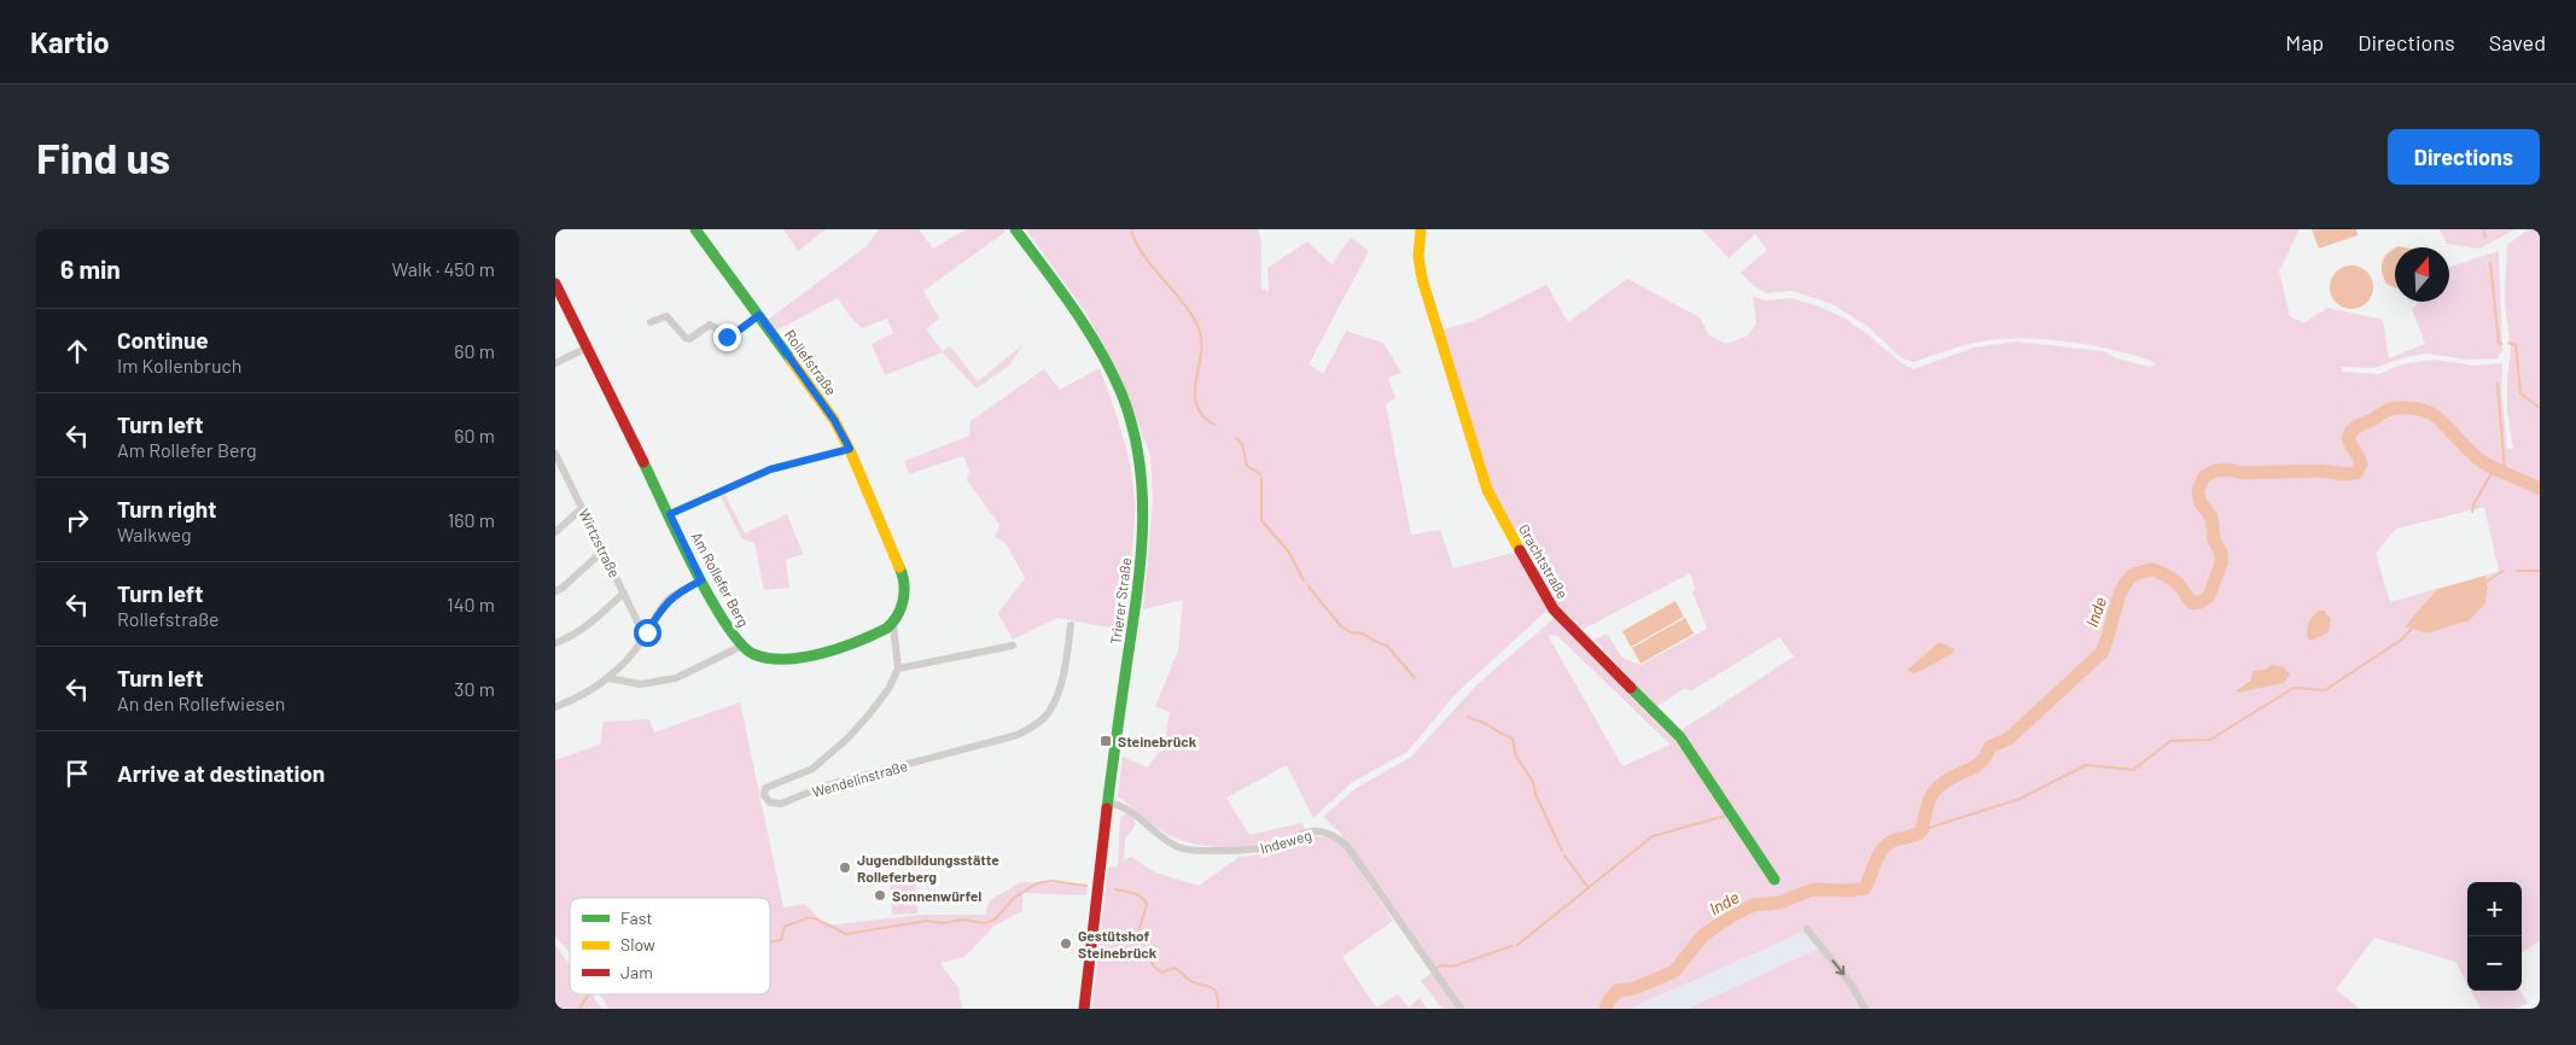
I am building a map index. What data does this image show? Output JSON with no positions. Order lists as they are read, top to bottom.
{
  "streets": {
    "street": [
      "Rollefstraße",
      "Wirtzstraße",
      "Grachtstraße",
      "Am Rollefer Berg",
      "Trierer Straße",
      "Wendelinstraße",
      "Indeweg"
    ]
  },
  "crossings": [
    ["Rollefstraße", "Am Rollefer Berg"],
    ["Trierer Straße", "Indeweg"]
  ],
  "water": ["Inde"],
  "places": {
    "transit": ["Steinebrück"],
    "other": ["Jugendbildungsstätte Rolleferberg", "Sonnenwürfel", "Gestütshof Steinebrück"]
  },
  "legend": ["Fast", "Slow", "Jam"],
  "north": "top",
  "page": {
    "header": "Kartio",
    "nav": ["Map", "Directions", "Saved"],
    "buttons": "Directions",
    "title": "Find us",
    "heading": ["6 min", "Walk · 450 m"],
    "list": [
      ["Continue", "Im Kollenbruch", "60 m"],
      ["Turn left", "Am Rollefer Berg", "60 m"],
      ["Turn right", "Walkweg", "160 m"],
      ["Turn left", "Rollefstraße", "140 m"],
      ["Turn left", "An den Rollefwiesen", "30 m"],
      "Arrive at destination"
    ],
    "map_buttons": ["+", "−"]
  }
}
